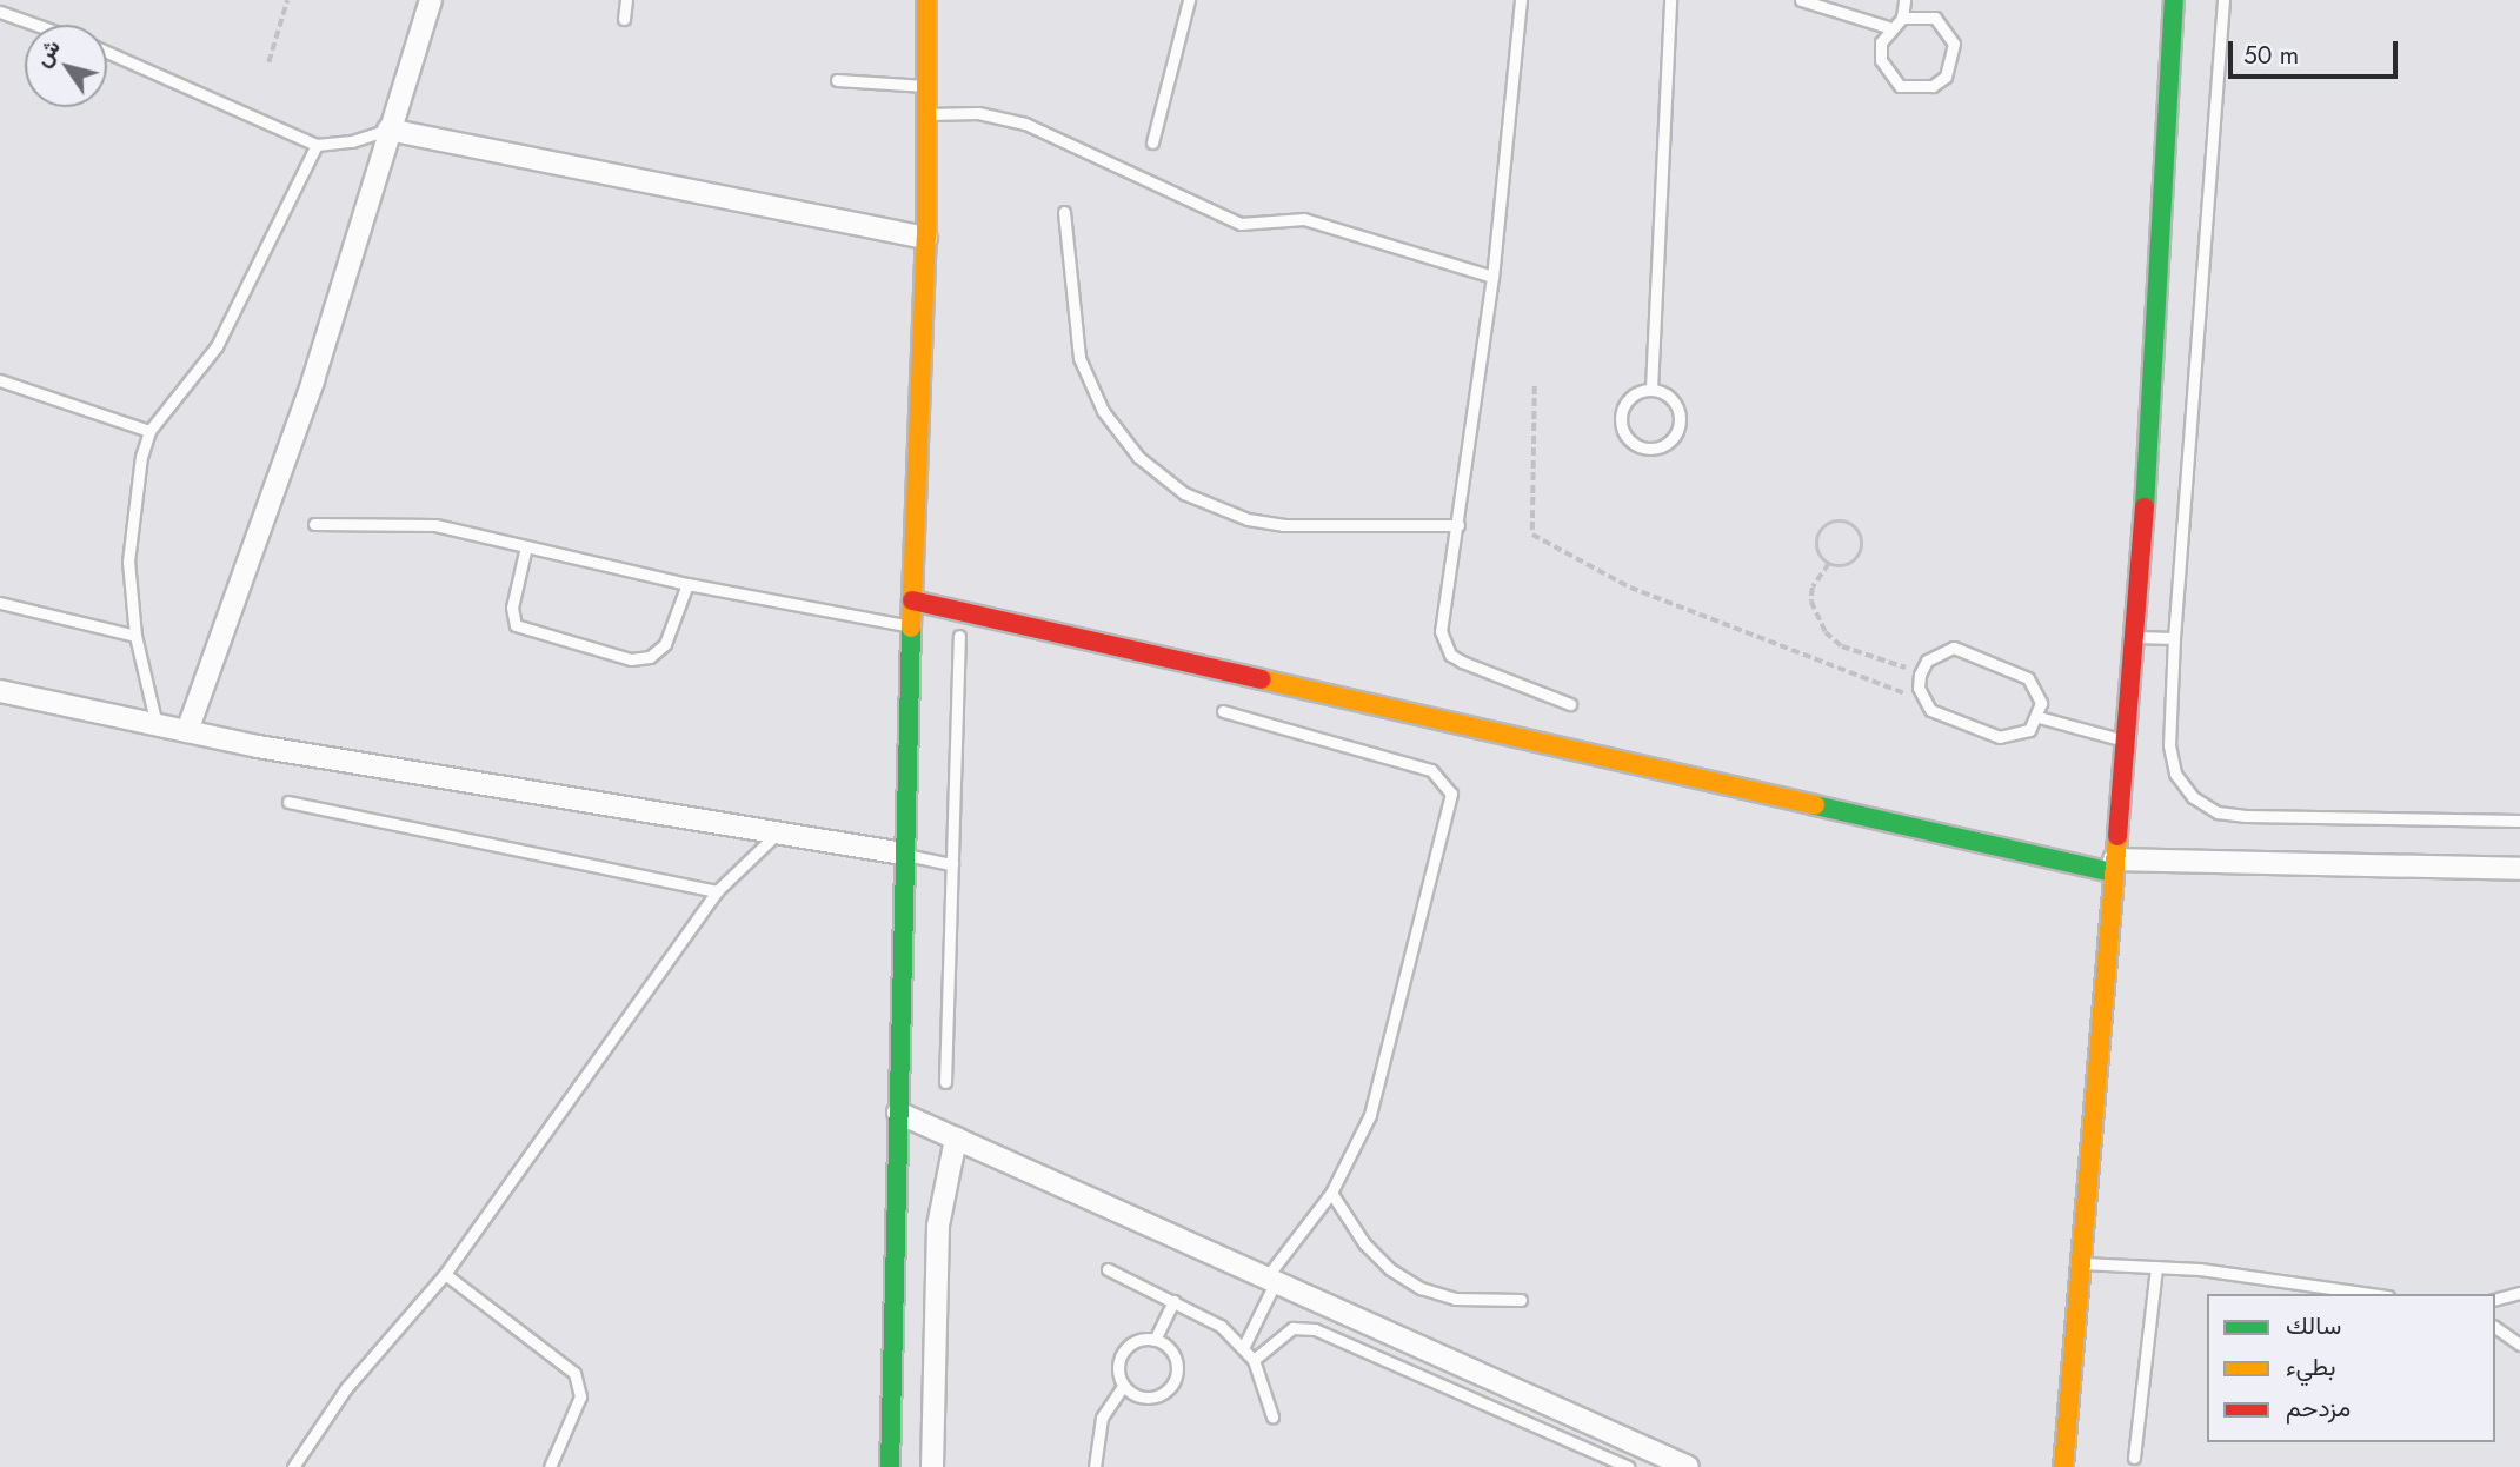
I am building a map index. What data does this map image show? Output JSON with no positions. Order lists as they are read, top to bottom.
{
  "legend": ["سالك", "بطيء", "مزدحم"],
  "scale_bar": "50 m",
  "north": "top left"
}
